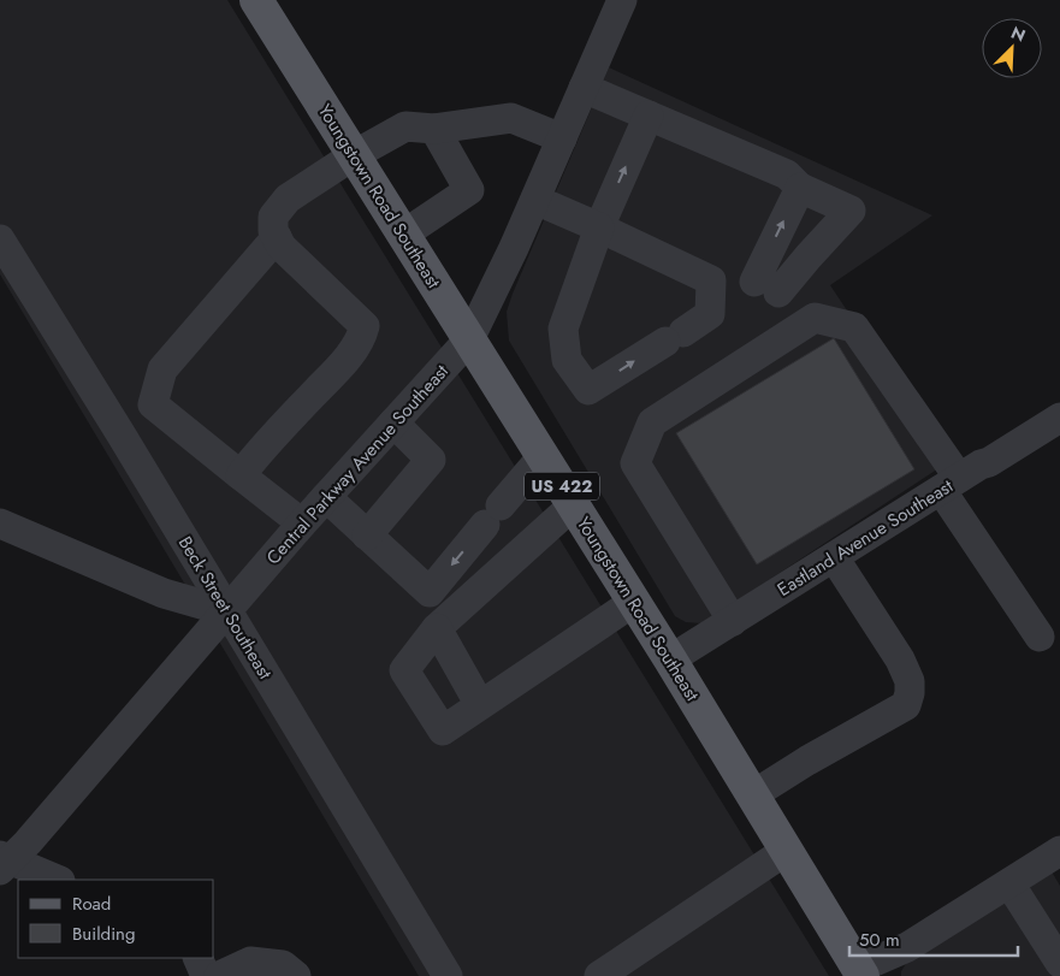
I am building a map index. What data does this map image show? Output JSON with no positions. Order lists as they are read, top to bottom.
{
  "streets": {
    "main road": ["Youngstown Road Southeast", "US 422"],
    "street": ["Central Parkway Avenue Southeast", "Eastland Avenue Southeast", "Beck Street Southeast"]
  },
  "crossings": [
    ["Youngstown Road Southeast", "Central Parkway Avenue Southeast"],
    ["Youngstown Road Southeast", "Eastland Avenue Southeast"],
    ["Central Parkway Avenue Southeast", "Beck Street Southeast"]
  ],
  "legend": ["Road", "Building"],
  "scale_bar": "50 m",
  "north": "top right"
}
